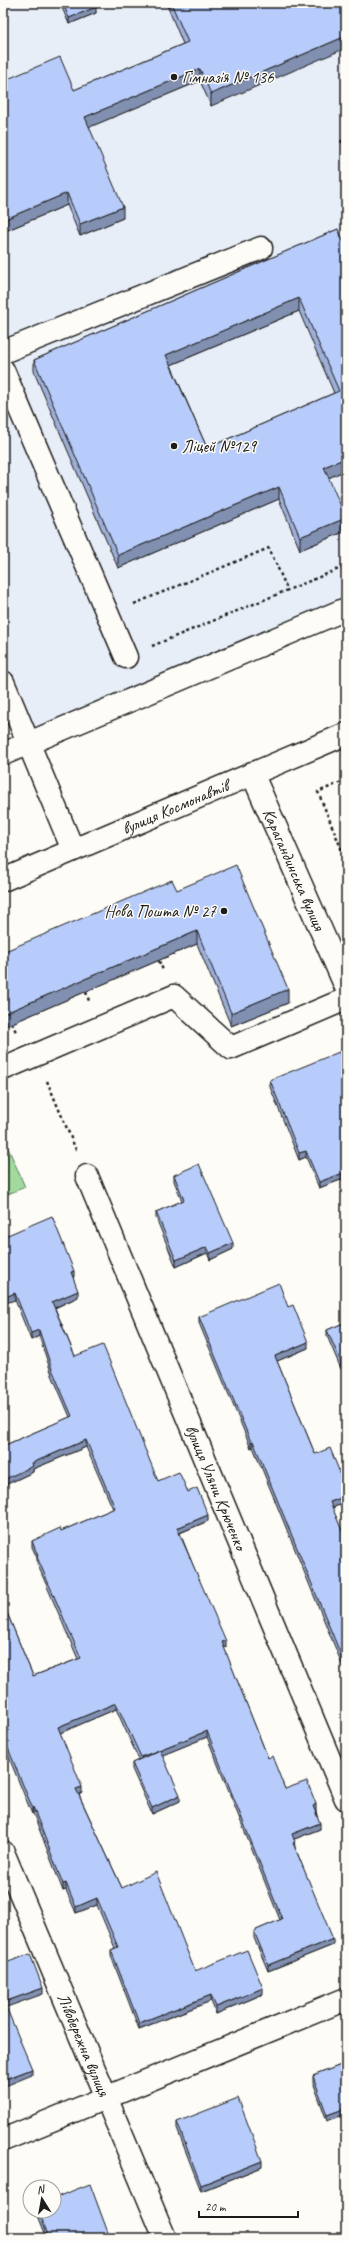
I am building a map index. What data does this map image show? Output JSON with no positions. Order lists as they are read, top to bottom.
{
  "streets": {
    "street": [
      "вулиця Космонавтів",
      "Карагандинська вулиця",
      "вулиця Уляни Крюченко",
      "Лівобережна вулиця"
    ]
  },
  "crossings": [
    ["вулиця Космонавтів", "Карагандинська вулиця"]
  ],
  "places": ["Гімназія № 136", "Ліцей №129", "Нова Пошта № 27"],
  "scale_bar": "20 m",
  "north": "top"
}
